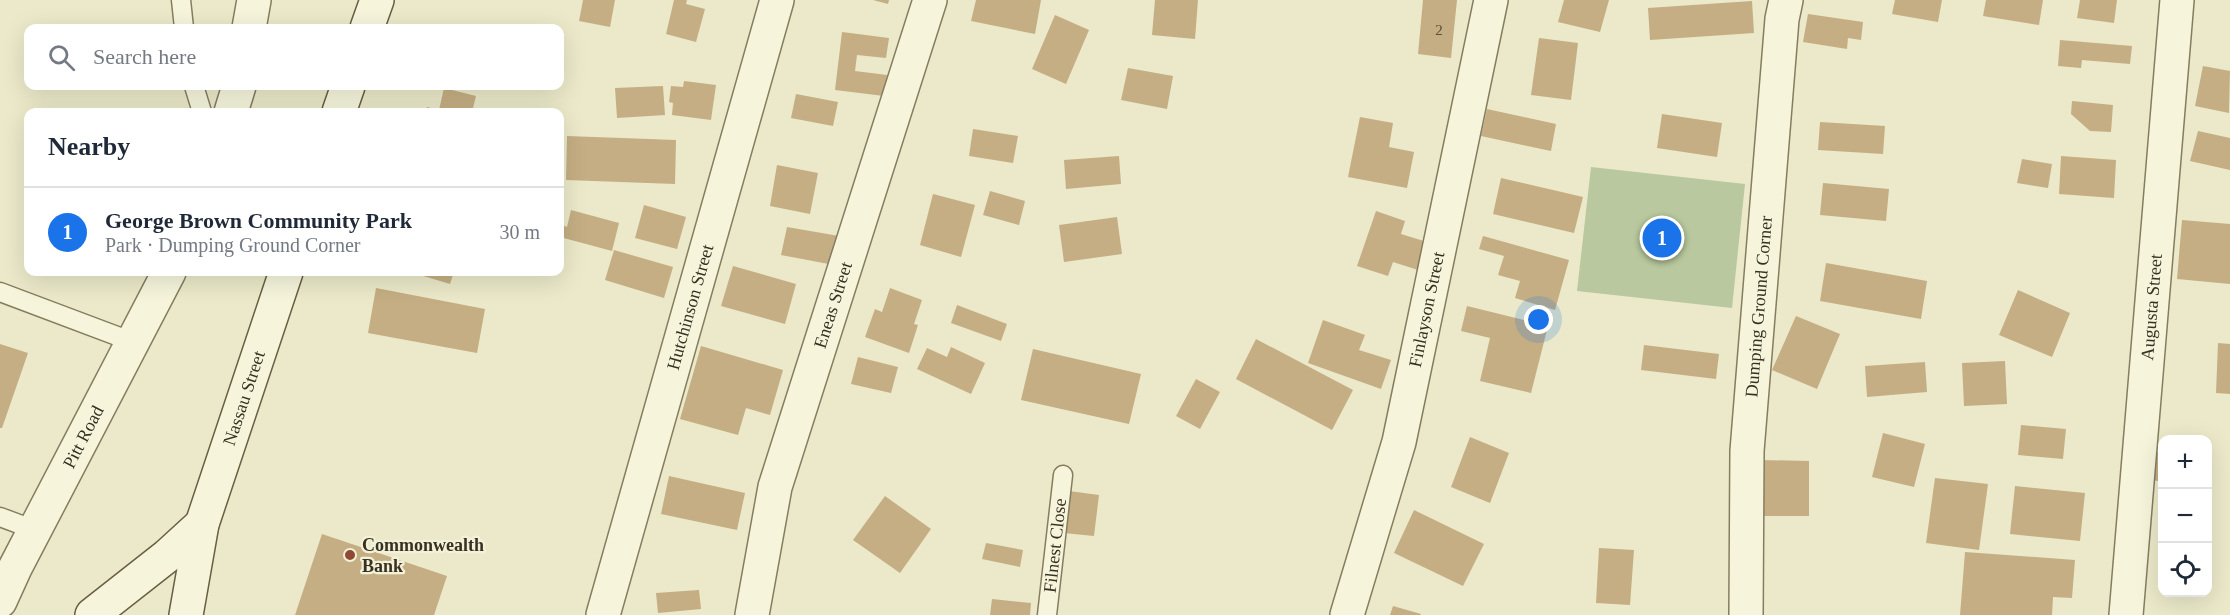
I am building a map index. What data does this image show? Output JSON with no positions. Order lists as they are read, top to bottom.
{
  "streets": {
    "street": [
      "Eneas Street",
      "Dumping Ground Corner",
      "Hutchinson Street",
      "Augusta Street",
      "Finlayson Street",
      "Nassau Street",
      "Pitt Road"
    ],
    "lane": ["Filnest Close"]
  },
  "places": ["Commonwealth Bank"],
  "house_numbers": ["2"],
  "page": {
    "search": "Search here",
    "heading": "Nearby",
    "list": [
      {
        "mark": "1",
        "name": "George Brown Community Park",
        "note": "Park · Dumping Ground Corner",
        "value": "30 m"
      }
    ],
    "pins": "1",
    "map_buttons": ["+", "−"]
  }
}
